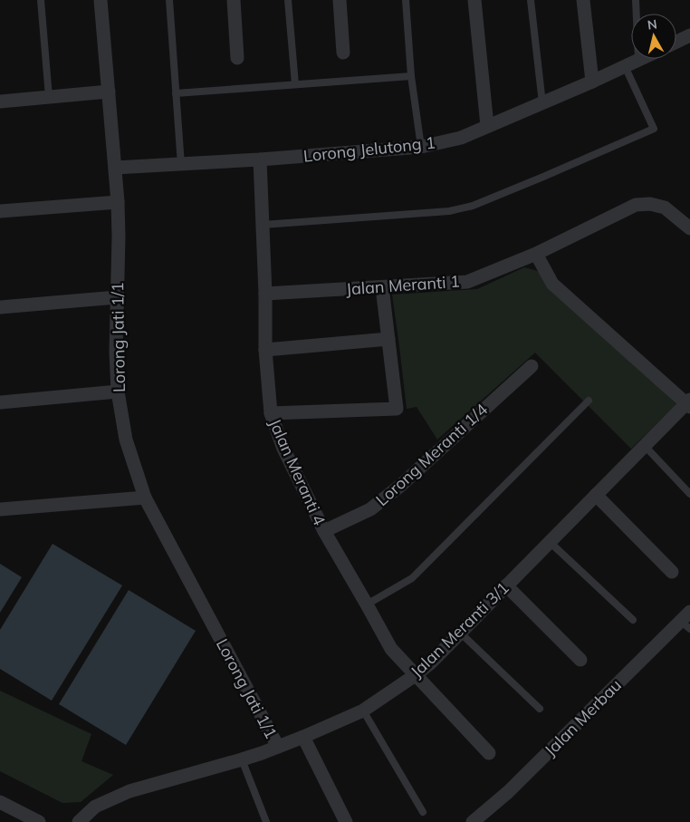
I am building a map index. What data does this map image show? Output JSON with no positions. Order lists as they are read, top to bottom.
{
  "streets": {
    "street": [
      "Lorong Jelutong 1",
      "Jalan Meranti 1",
      "Lorong Jati 1/1",
      "Lorong Meranti 1/4",
      "Jalan Meranti 4",
      "Jalan Meranti 3/1",
      "Jalan Merbau"
    ]
  },
  "crossings": [
    ["Lorong Jelutong 1", "Lorong Jati 1/1"],
    ["Lorong Jelutong 1", "Jalan Meranti 4"],
    ["Jalan Meranti 1", "Jalan Meranti 4"],
    ["Lorong Jati 1/1", "Jalan Meranti 3/1"],
    ["Lorong Meranti 1/4", "Jalan Meranti 4"],
    ["Jalan Meranti 4", "Jalan Meranti 3/1"]
  ],
  "north": "top"
}
